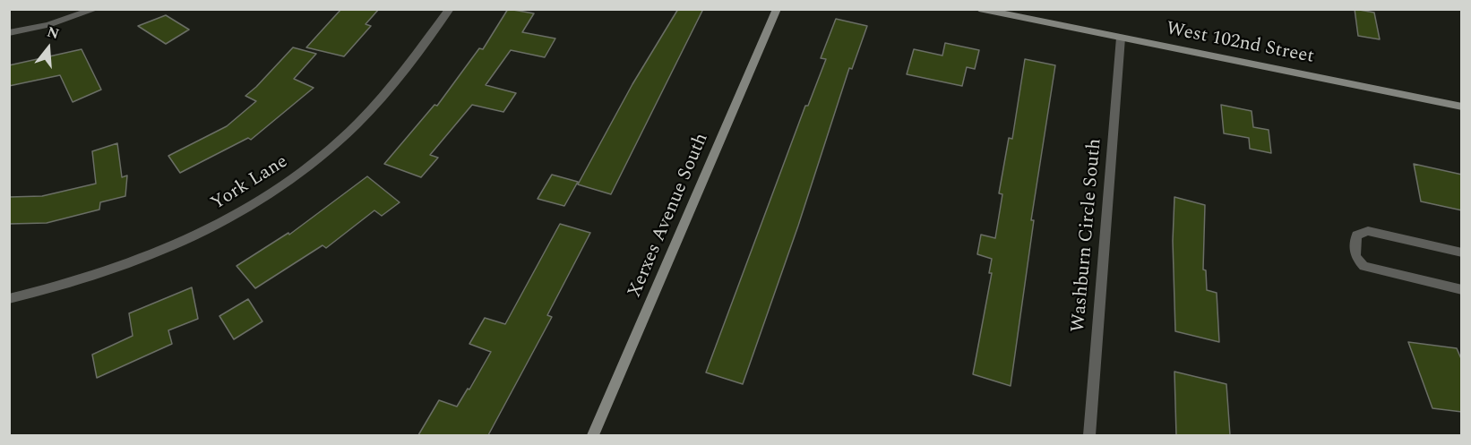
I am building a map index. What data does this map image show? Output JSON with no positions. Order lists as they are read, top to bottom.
{
  "streets": {
    "street": [
      "West 102nd Street",
      "York Lane",
      "Xerxes Avenue South",
      "Washburn Circle South"
    ]
  },
  "crossings": [
    ["West 102nd Street", "Washburn Circle South"]
  ],
  "north": "top"
}
